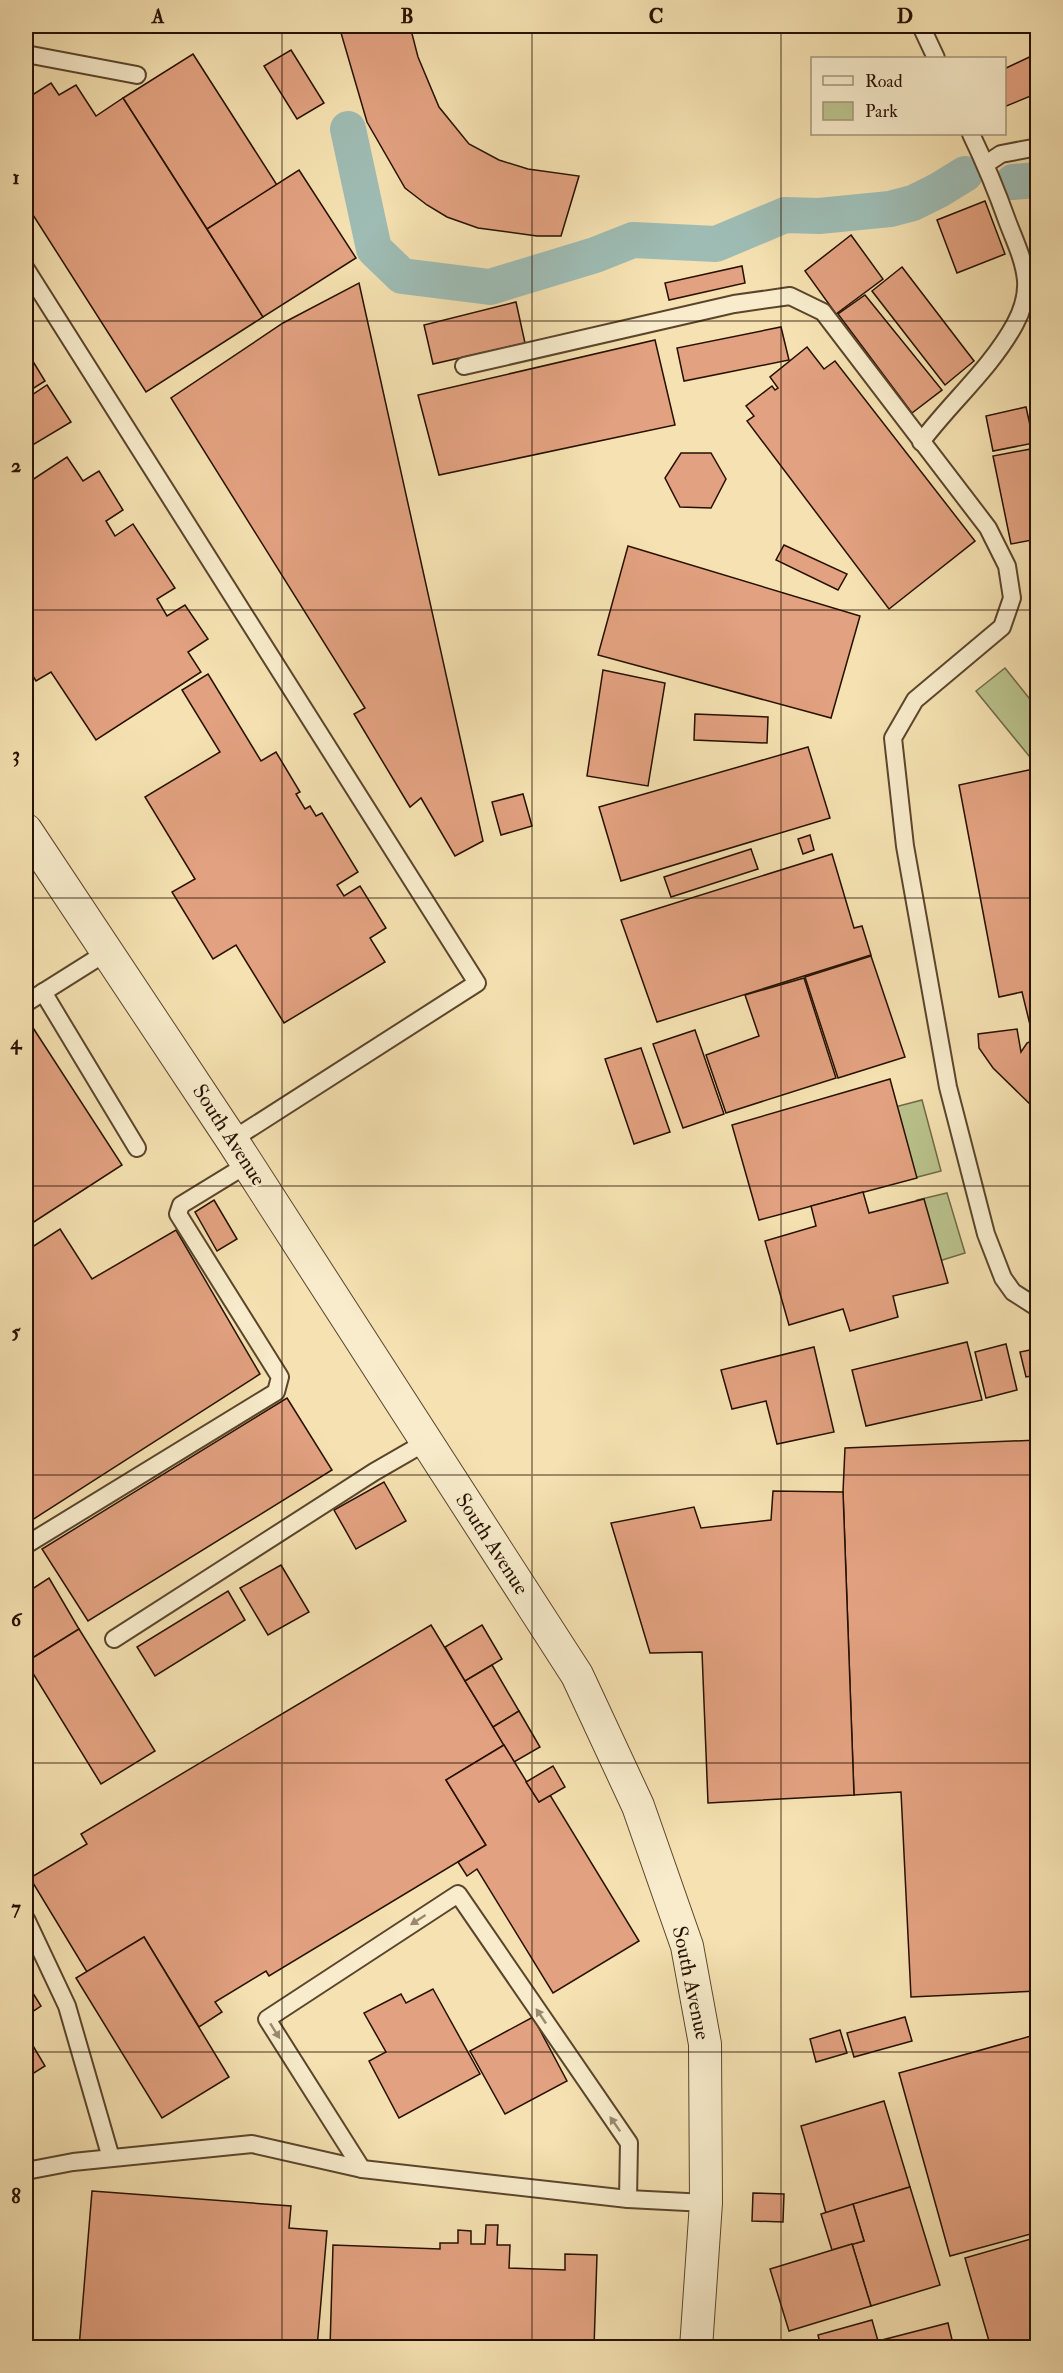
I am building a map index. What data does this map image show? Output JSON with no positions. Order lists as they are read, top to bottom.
{
  "streets": {
    "street": ["South Avenue"]
  },
  "legend": ["Road", "Park"],
  "grid": {
    "columns": [
      "A",
      "B",
      "C",
      "D"
    ],
    "rows": [
      "1",
      "2",
      "3",
      "4",
      "5",
      "6",
      "7",
      "8"
    ]
  }
}
